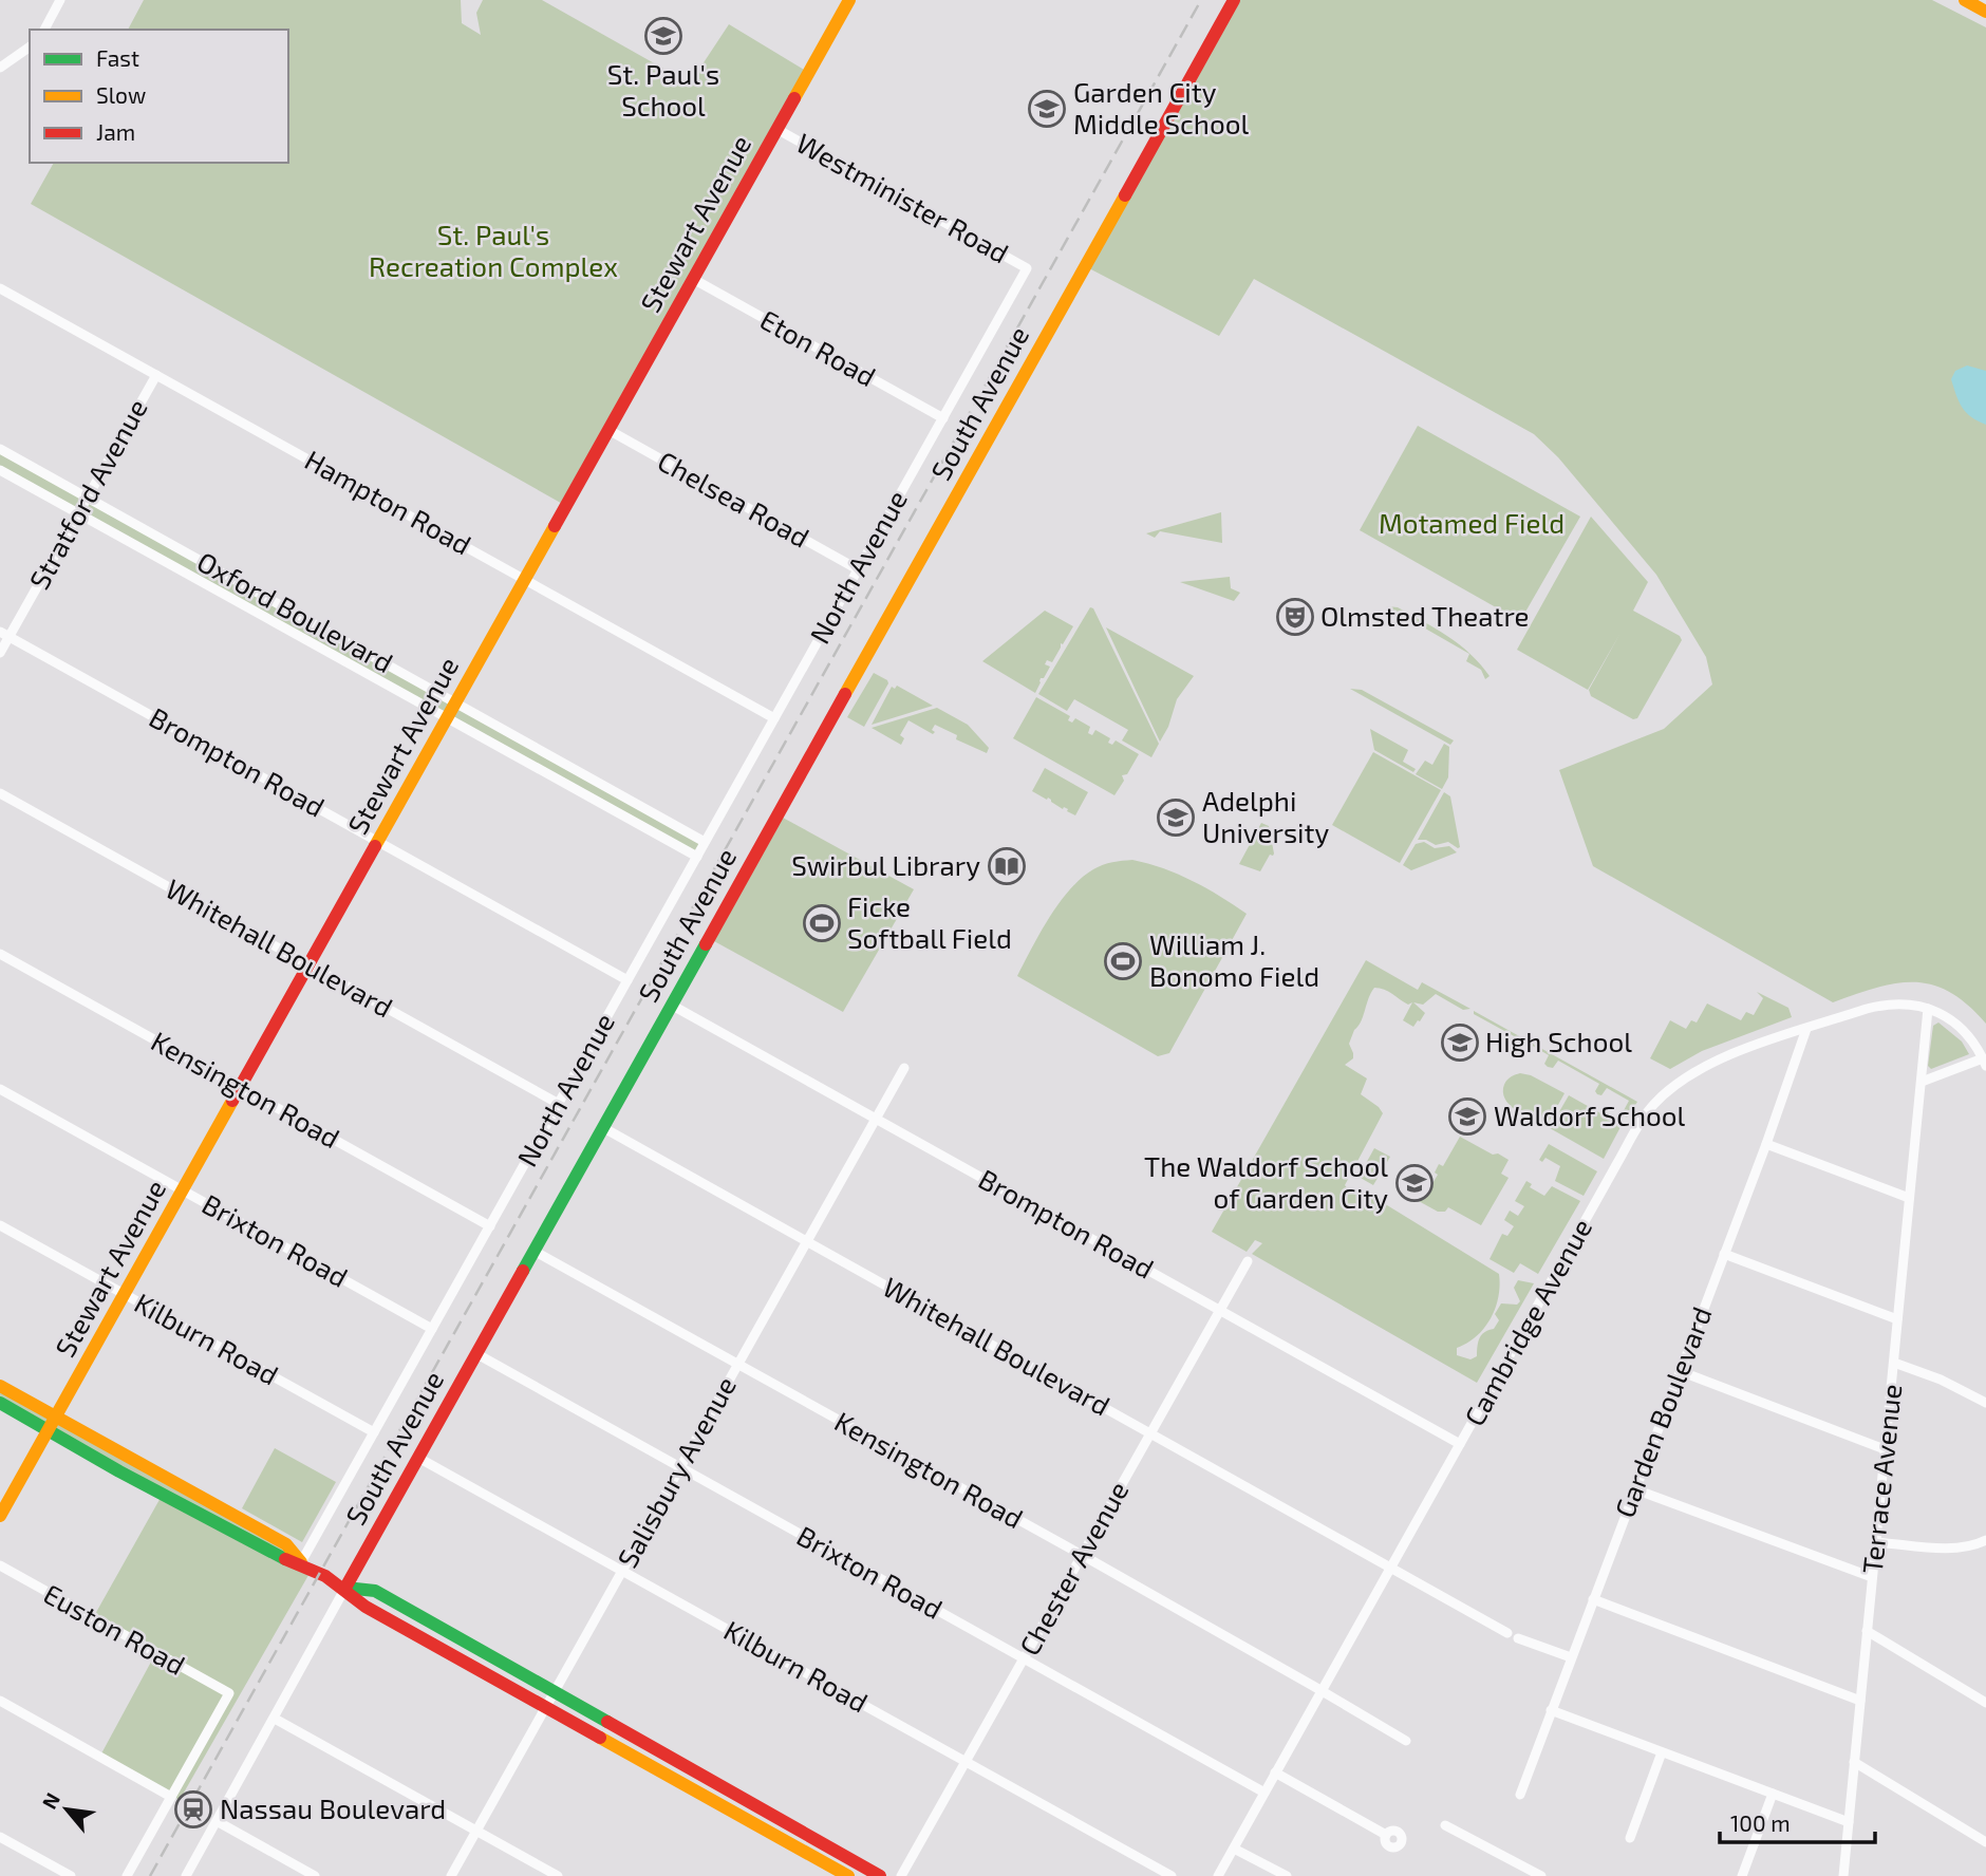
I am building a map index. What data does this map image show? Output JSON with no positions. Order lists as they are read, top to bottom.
{
  "streets": {
    "main road": ["Stewart Avenue", "South Avenue"],
    "street": [
      "Westminister Road",
      "Eton Road",
      "Stratford Avenue",
      "Chelsea Road",
      "Hampton Road",
      "North Avenue",
      "Oxford Boulevard",
      "Brompton Road",
      "Whitehall Boulevard",
      "Kensington Road",
      "Brixton Road",
      "Cambridge Avenue",
      "Kilburn Road",
      "Garden Boulevard",
      "Salisbury Avenue",
      "Terrace Avenue",
      "Chester Avenue",
      "Euston Road"
    ]
  },
  "crossings": [
    ["Westminister Road", "Stewart Avenue"],
    ["Westminister Road", "North Avenue"],
    ["Stewart Avenue", "Eton Road"],
    ["Stewart Avenue", "Chelsea Road"],
    ["Stewart Avenue", "Hampton Road"],
    ["Stewart Avenue", "Oxford Boulevard"],
    ["Stewart Avenue", "Brompton Road"],
    ["Stewart Avenue", "Whitehall Boulevard"],
    ["Stewart Avenue", "Kensington Road"],
    ["Stewart Avenue", "Brixton Road"],
    ["Stewart Avenue", "Kilburn Road"],
    ["Eton Road", "North Avenue"],
    ["South Avenue", "Brompton Road"],
    ["South Avenue", "Whitehall Boulevard"],
    ["South Avenue", "Kensington Road"],
    ["South Avenue", "Brixton Road"],
    ["South Avenue", "Kilburn Road"],
    ["Stratford Avenue", "Hampton Road"],
    ["Stratford Avenue", "Oxford Boulevard"],
    ["Stratford Avenue", "Brompton Road"],
    ["Chelsea Road", "North Avenue"],
    ["Hampton Road", "North Avenue"],
    ["North Avenue", "Oxford Boulevard"],
    ["North Avenue", "Brompton Road"],
    ["North Avenue", "Whitehall Boulevard"],
    ["North Avenue", "Kensington Road"],
    ["North Avenue", "Brixton Road"],
    ["North Avenue", "Kilburn Road"],
    ["Brompton Road", "Cambridge Avenue"],
    ["Brompton Road", "Salisbury Avenue"],
    ["Brompton Road", "Chester Avenue"],
    ["Whitehall Boulevard", "Cambridge Avenue"],
    ["Whitehall Boulevard", "Salisbury Avenue"],
    ["Whitehall Boulevard", "Chester Avenue"],
    ["Kensington Road", "Cambridge Avenue"],
    ["Kensington Road", "Salisbury Avenue"],
    ["Kensington Road", "Chester Avenue"],
    ["Brixton Road", "Cambridge Avenue"],
    ["Brixton Road", "Salisbury Avenue"],
    ["Brixton Road", "Chester Avenue"],
    ["Cambridge Avenue", "Garden Boulevard"],
    ["Cambridge Avenue", "Terrace Avenue"],
    ["Kilburn Road", "Salisbury Avenue"],
    ["Kilburn Road", "Chester Avenue"]
  ],
  "parks": ["St. Paul's Recreation Complex", "Motamed Field"],
  "places": {
    "school or university": [
      "St. Paul's School",
      "Garden City Middle School",
      "Adelphi University",
      "High School",
      "Waldorf School",
      "The Waldorf School of Garden City"
    ],
    "theatre": ["Olmsted Theatre"],
    "library": ["Swirbul Library"],
    "sports": ["Ficke Softball Field", "William J. Bonomo Field"],
    "station": ["Nassau Boulevard"]
  },
  "legend": ["Fast", "Slow", "Jam"],
  "scale_bar": "100 m",
  "north": "top left"
}
